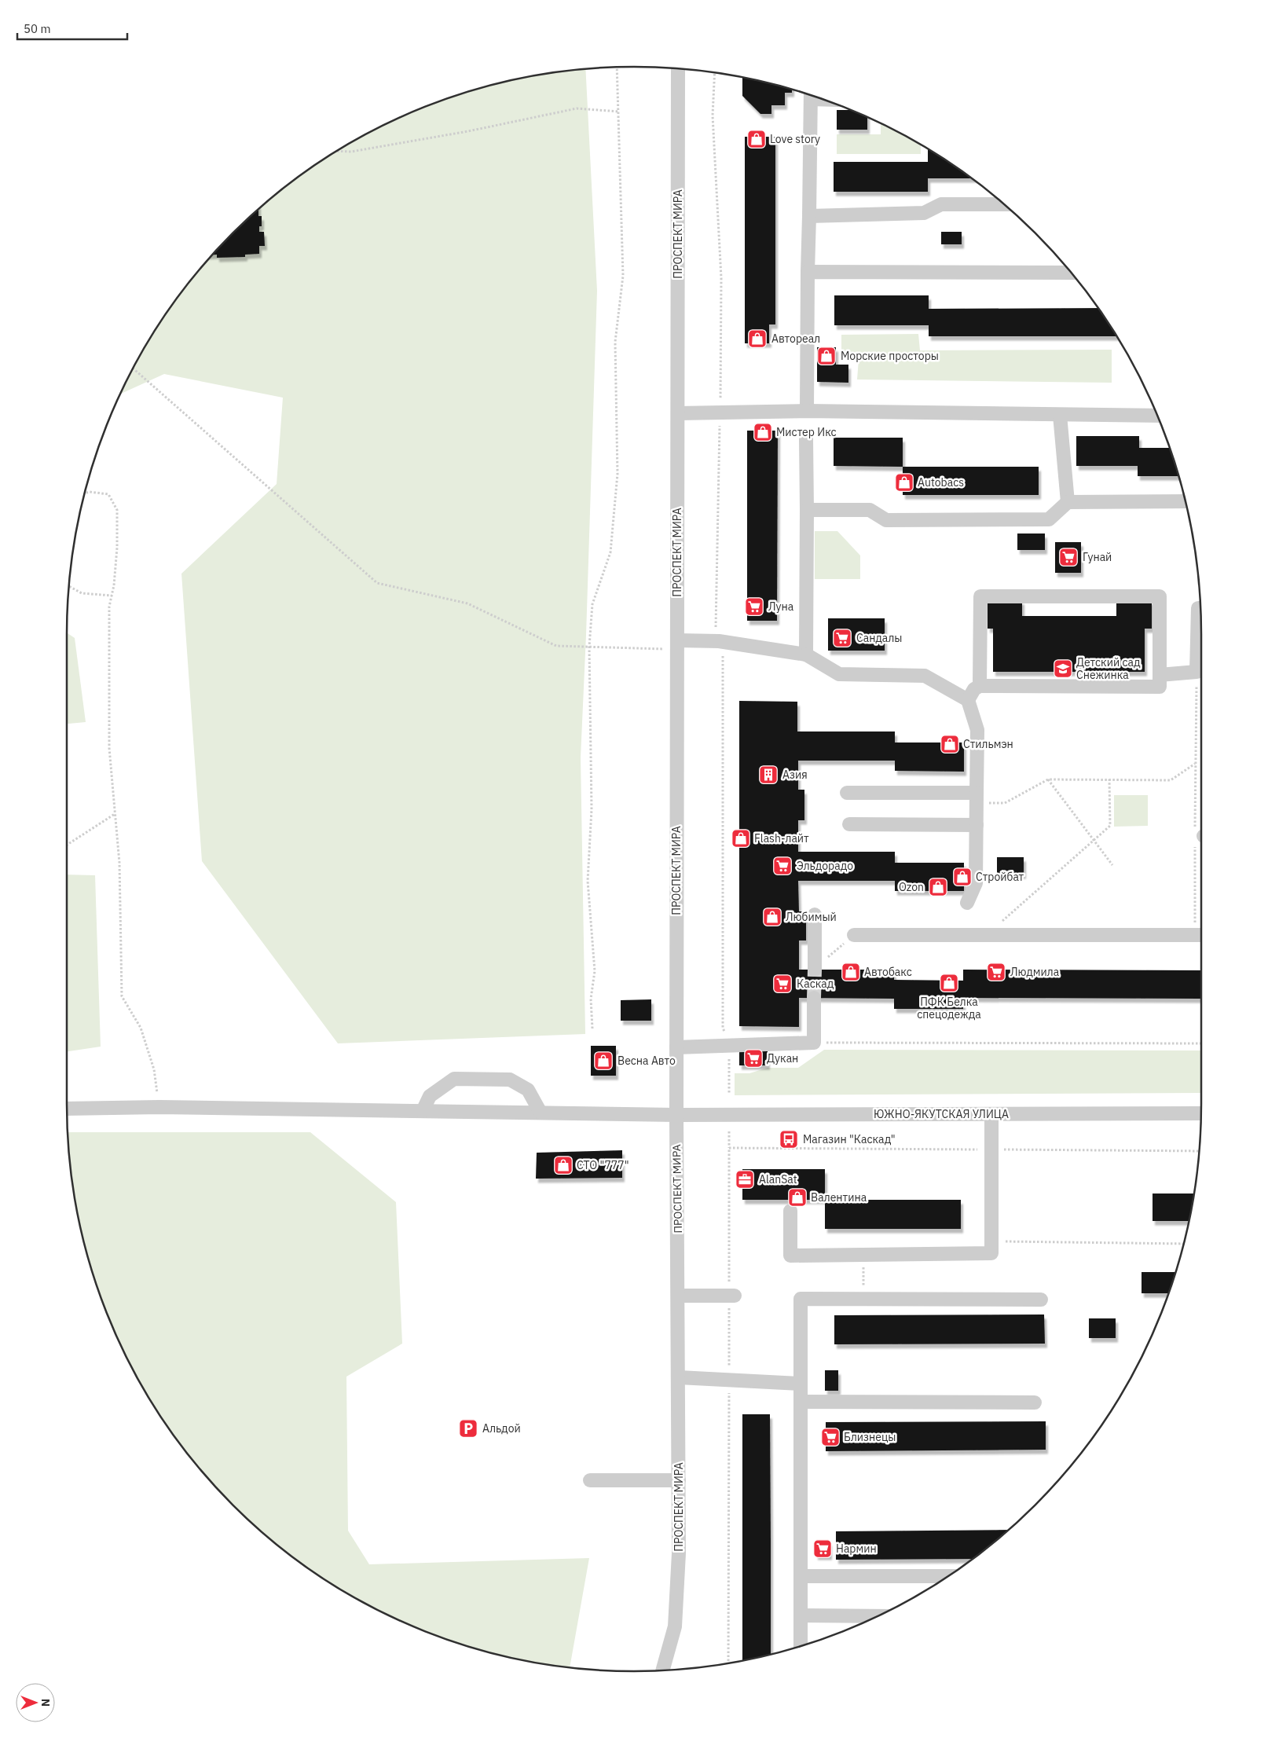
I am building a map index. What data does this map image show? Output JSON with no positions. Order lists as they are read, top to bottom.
{
  "streets": {
    "street": ["ПРОСПЕКТ МИРА", "ЮЖНО-ЯКУТСКАЯ УЛИЦА"]
  },
  "crossings": [
    ["ПРОСПЕКТ МИРА", "ЮЖНО-ЯКУТСКАЯ УЛИЦА"]
  ],
  "places": {
    "shop": [
      "Love story",
      "Автореал",
      "Морские просторы",
      "Мистер Икс",
      "Autobacs",
      "Стильмэн",
      "Flash-лайт",
      "Стройбат",
      "Ozon",
      "Любимый",
      "Автобакс",
      "ПФК Белка спецодежда",
      "Весна Авто",
      "СТО \"777\"",
      "Валентина"
    ],
    "supermarket": [
      "Гунай",
      "Луна",
      "Сандалы",
      "Эльдорадо",
      "Людмила",
      "Каскад",
      "Дукан",
      "Близнецы",
      "Нармин"
    ],
    "school or university": ["Детский сад Снежинка"],
    "building": ["Азия"],
    "bus stop": ["Магазин \"Каскад\""],
    "office": ["AlanSat"],
    "parking": ["Альдой"]
  },
  "scale_bar": "50 m",
  "north": "right"
}
